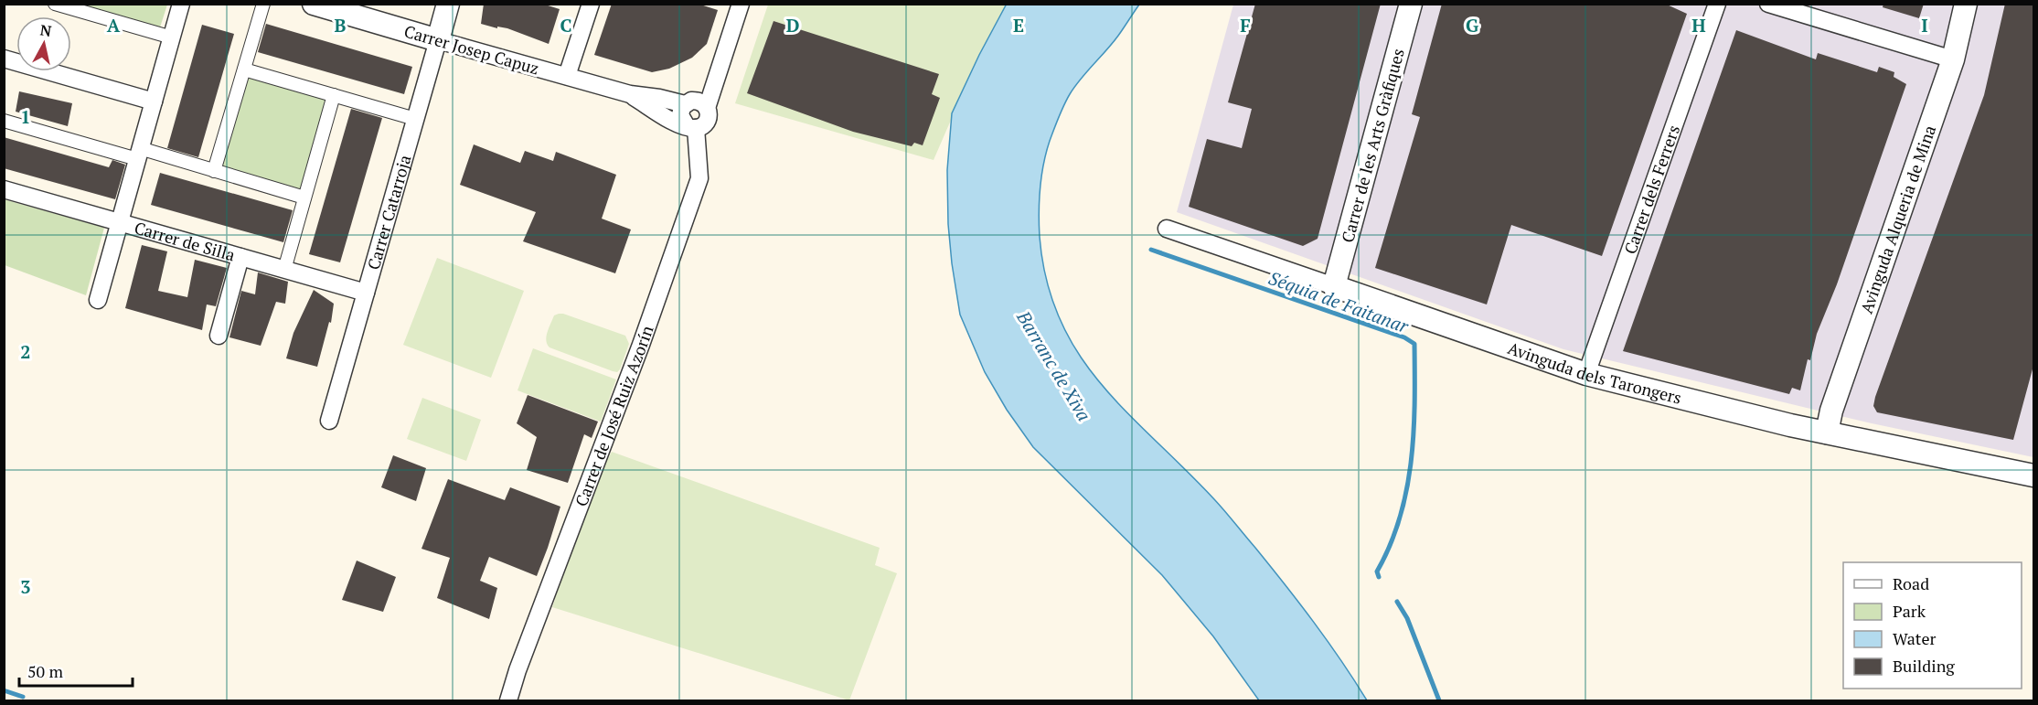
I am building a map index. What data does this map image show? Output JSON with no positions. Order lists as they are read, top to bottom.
{
  "streets": {
    "street": [
      "Carrer Josep Capuz",
      "Carrer de les Arts Gràfiques",
      "Carrer dels Ferrers",
      "Carrer Catarroja",
      "Avinguda Alqueria de Mina",
      "Carrer de Silla",
      "Avinguda dels Tarongers",
      "Carrer de José Ruiz Azorín"
    ]
  },
  "crossings": [
    ["Carrer Josep Capuz", "Carrer Catarroja"],
    ["Carrer Josep Capuz", "Carrer de José Ruiz Azorín"],
    ["Carrer de les Arts Gràfiques", "Avinguda dels Tarongers"],
    ["Carrer dels Ferrers", "Avinguda dels Tarongers"],
    ["Carrer Catarroja", "Carrer de Silla"],
    ["Avinguda Alqueria de Mina", "Avinguda dels Tarongers"]
  ],
  "water": ["Séquia de Faitanar", "Barranc de Xiva"],
  "legend": [
    "Road",
    "Park",
    "Water",
    "Building"
  ],
  "scale_bar": "50 m",
  "north": "top",
  "grid": {
    "columns": [
      "A",
      "B",
      "C",
      "D",
      "E",
      "F",
      "G",
      "H",
      "I"
    ],
    "rows": ["1", "2", "3"]
  }
}
